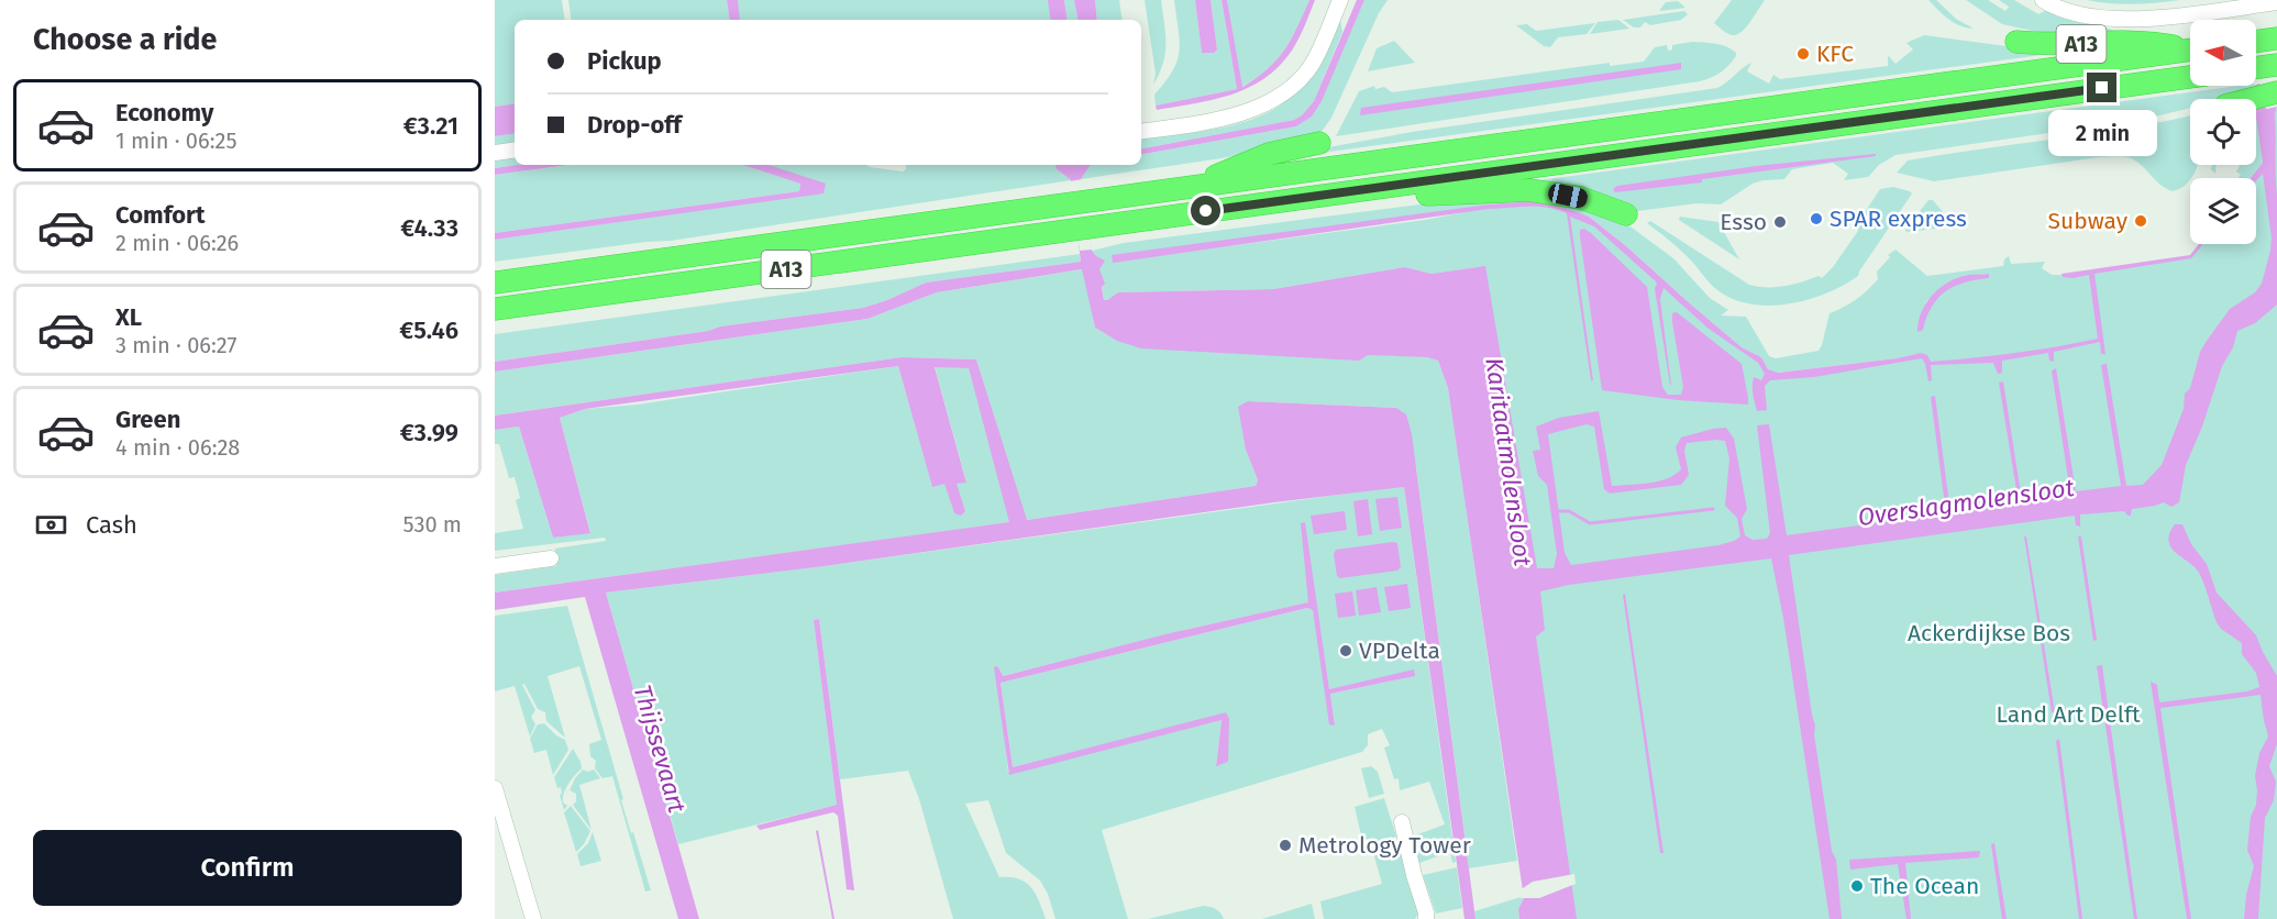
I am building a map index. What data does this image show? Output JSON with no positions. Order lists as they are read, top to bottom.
{
  "streets": {
    "highway": ["A13"]
  },
  "water": ["Karitaatmolensloot", "Overslagmolensloot", "Thijssevaart"],
  "parks": ["Ackerdijkse Bos", "Land Art Delft"],
  "places": [
    "KFC",
    "SPAR express",
    "Subway",
    "Esso",
    "VPDelta",
    "Metrology Tower",
    "The Ocean"
  ],
  "north": "left",
  "page": {
    "heading": "Choose a ride",
    "banner": ["Pickup", "Drop-off"],
    "list": [
      {
        "name": "Economy",
        "note": "1 min · 06:25",
        "value": "€3.21"
      },
      {
        "name": "Comfort",
        "note": "2 min · 06:26",
        "value": "€4.33"
      },
      {
        "name": "XL",
        "note": "3 min · 06:27",
        "value": "€5.46"
      },
      {
        "name": "Green",
        "note": "4 min · 06:28",
        "value": "€3.99"
      }
    ],
    "bubble": "2 min",
    "pay": ["Cash", "530 m"],
    "buttons": "Confirm"
  }
}
